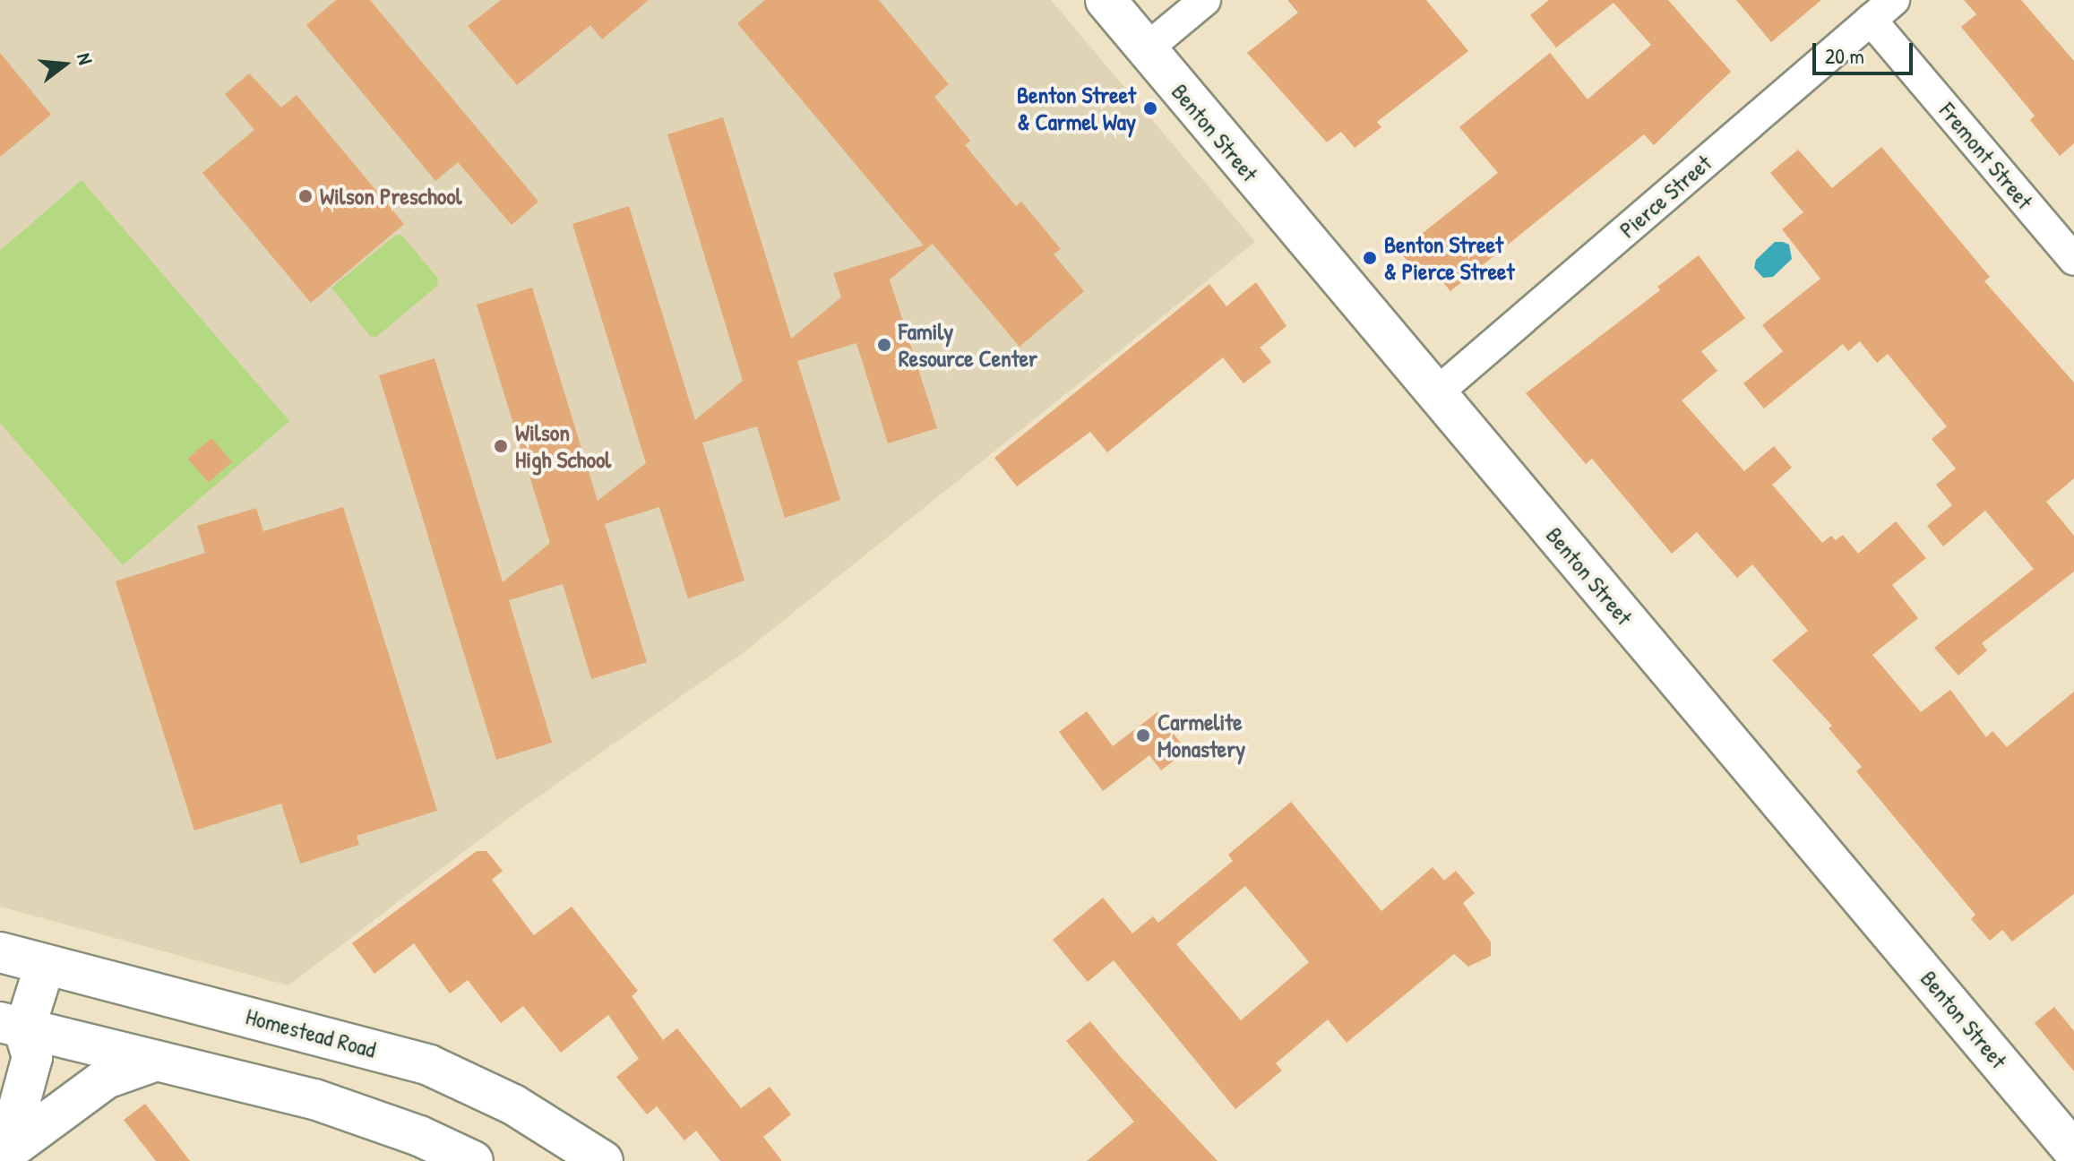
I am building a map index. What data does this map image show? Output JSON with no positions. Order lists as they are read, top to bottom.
{
  "streets": {
    "main road": ["Benton Street", "Homestead Road"],
    "street": ["Fremont Street", "Pierce Street"]
  },
  "crossings": [
    ["Benton Street", "Pierce Street"],
    ["Fremont Street", "Pierce Street"]
  ],
  "places": [
    "Benton Street & Carmel Way",
    "Wilson Preschool",
    "Benton Street & Pierce Street",
    "Family Resource Center",
    "Wilson High School",
    "Carmelite Monastery"
  ],
  "scale_bar": "20 m",
  "north": "right"
}
